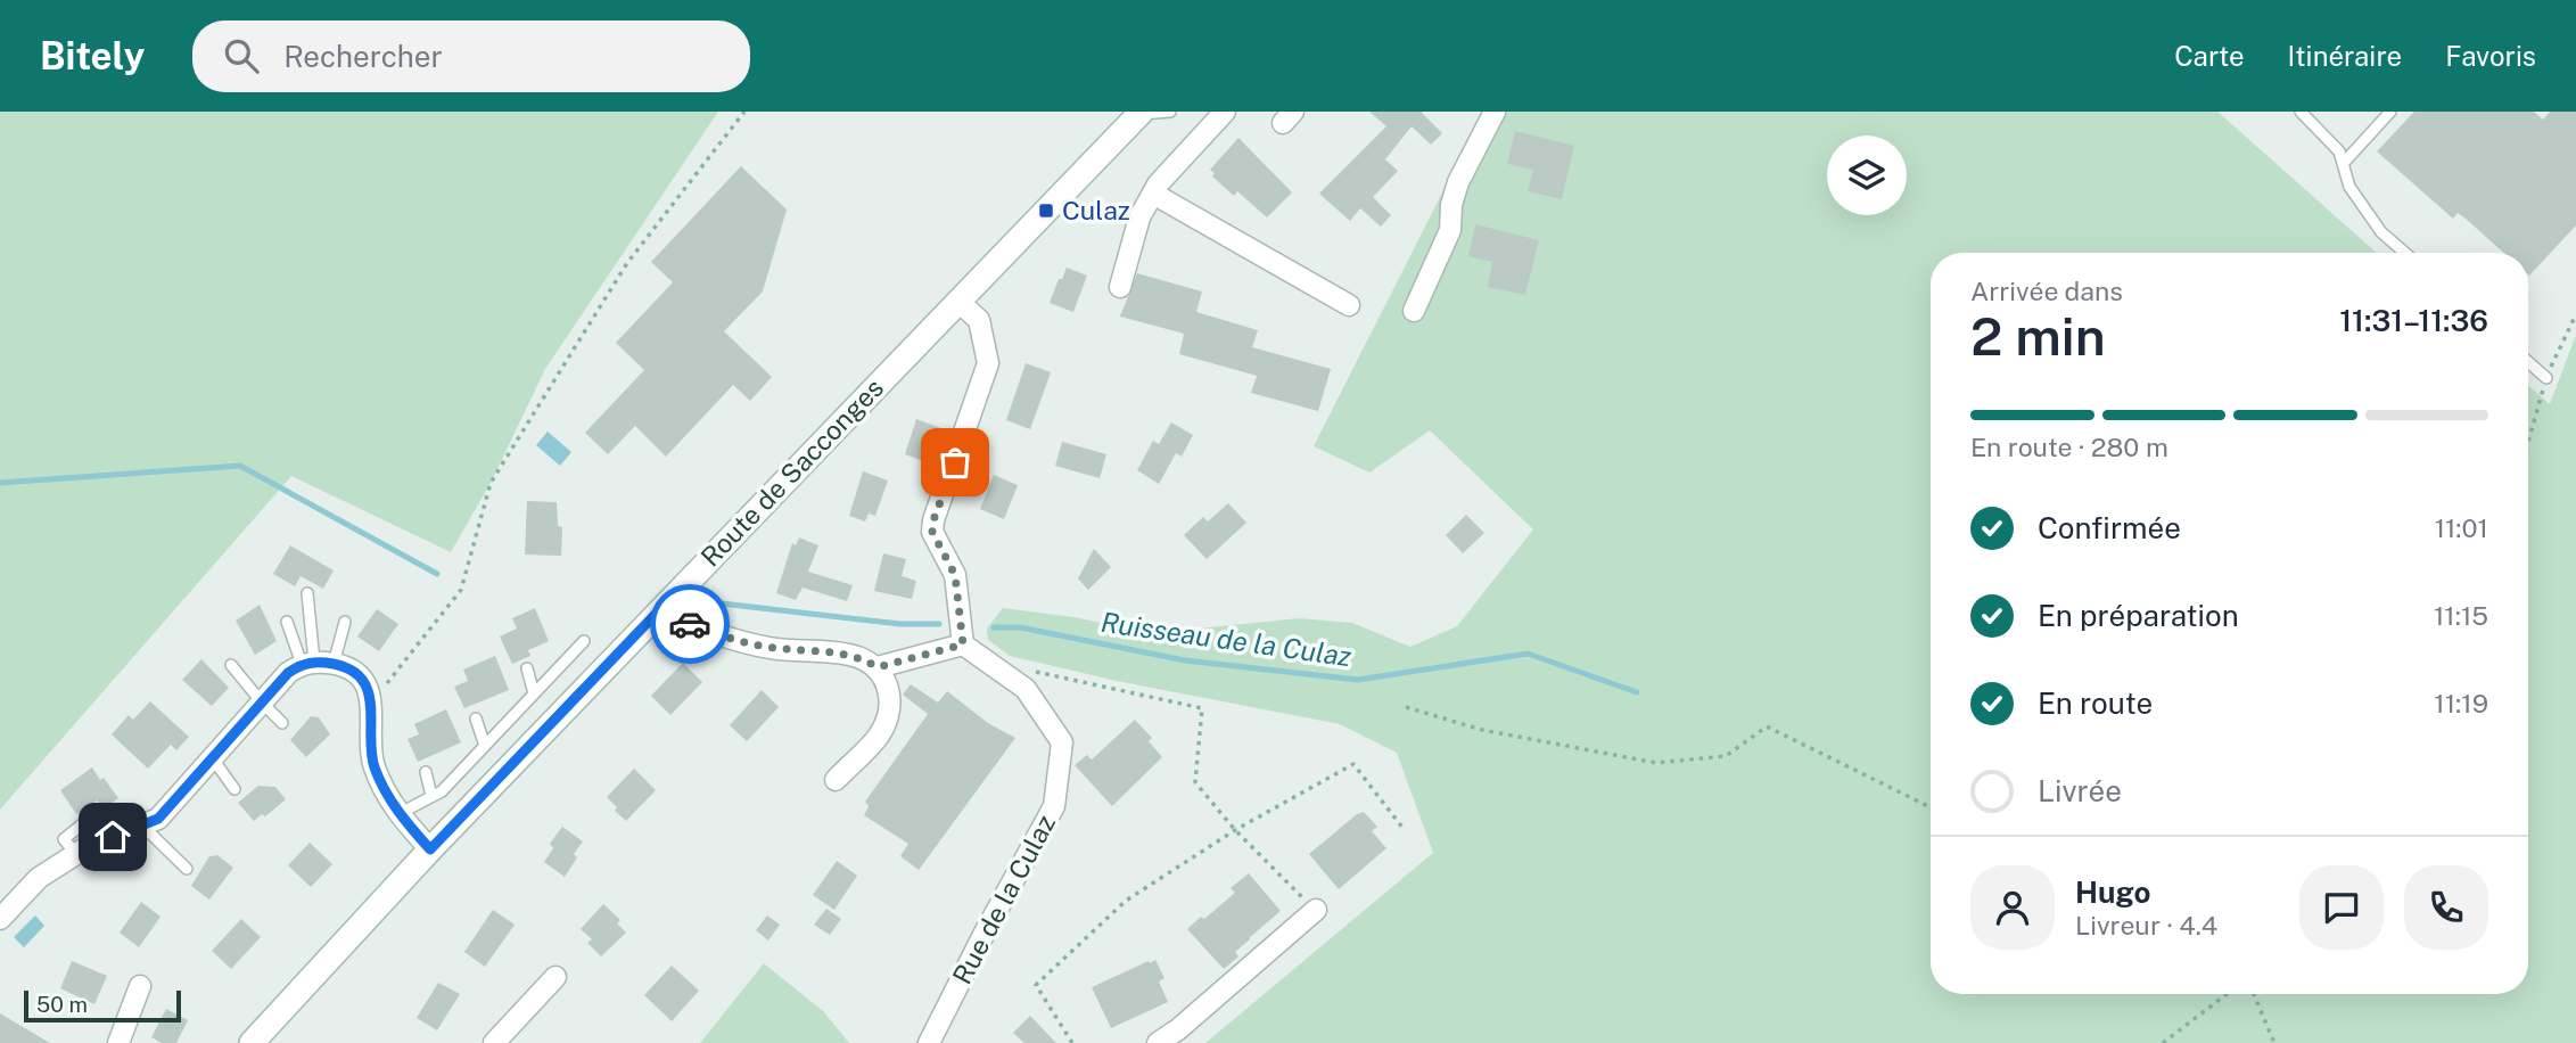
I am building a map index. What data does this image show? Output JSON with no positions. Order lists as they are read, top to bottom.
{
  "streets": {
    "street": ["Route de Sacconges", "Rue de la Culaz"]
  },
  "water": ["Ruisseau de la Culaz"],
  "places": {
    "transit": ["Culaz"]
  },
  "scale_bar": "50 m",
  "page": {
    "header": "Bitely",
    "search": "Rechercher",
    "nav": ["Carte", "Itinéraire", "Favoris"],
    "heading": ["2 min", "Arrivée dans", "11:31–11:36"],
    "panel": ["Hugo", "Livreur · 4.4"],
    "bar": "En route · 280 m",
    "list": [
      ["Confirmée", "11:01"],
      ["En préparation", "11:15"],
      ["En route", "11:19"],
      "Livrée"
    ],
    "scale": "50 m"
  }
}
